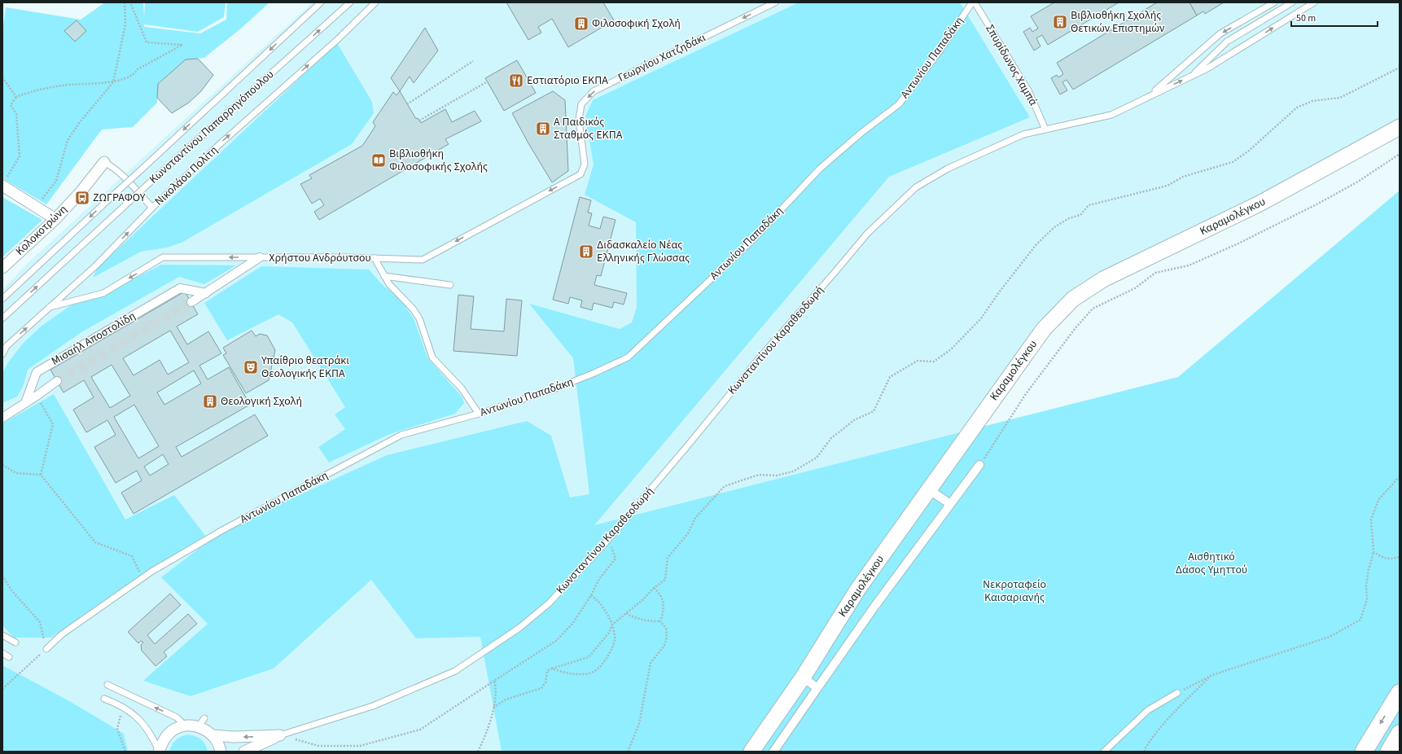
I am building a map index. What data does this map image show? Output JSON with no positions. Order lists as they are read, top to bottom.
{
  "streets": {
    "main road": ["Καραμολέγκου"],
    "street": ["Κολοκοτρώνη", "Μισαήλ Αποστολίδη", "Κωνσταντίνου Καραθεοδωρή"],
    "lane": [
      "Γεωργίου Χατζηδάκι",
      "Αντωνίου Παπαδάκη",
      "Σπυρίδωνος Χαμπά",
      "Κωνσταντίνου Παπαρρηγόπουλου",
      "Νικολάου Πολίτη",
      "Χρήστου Ανδρόυτσου"
    ]
  },
  "crossings": [
    ["Γεωργίου Χατζηδάκι", "Χρήστου Ανδρόυτσου"],
    ["Σπυρίδωνος Χαμπά", "Κωνσταντίνου Καραθεοδωρή"],
    ["Νικολάου Πολίτη", "Χρήστου Ανδρόυτσου"]
  ],
  "one_way": ["Γεωργίου Χατζηδάκι", "Νικολάου Πολίτη", "Χρήστου Ανδρόυτσου"],
  "parks": ["Αισθητικό Δάσος Υμηττού", "Νεκροταφείο Καισαριανής"],
  "places": {
    "building": [
      "Βιβλιοθήκη Σχολής Θετικών Επιστημών",
      "Φιλοσοφική Σχολή",
      "Α Παιδικός Σταθμός ΕΚΠΑ",
      "Διδασκαλείο Νέας Ελληνικής Γλώσσας",
      "Θεολογική Σχολή"
    ],
    "restaurant": ["Εστιατόριο ΕΚΠΑ"],
    "library": ["Βιβλιοθήκη Φιλοσοφικής Σχολής"],
    "bus stop": ["ΖΩΓΡΑΦΟΥ"],
    "theatre": ["Υπαίθριο θεατράκι Θεολογικής ΕΚΠΑ"]
  },
  "scale_bar": "50 m"
}
